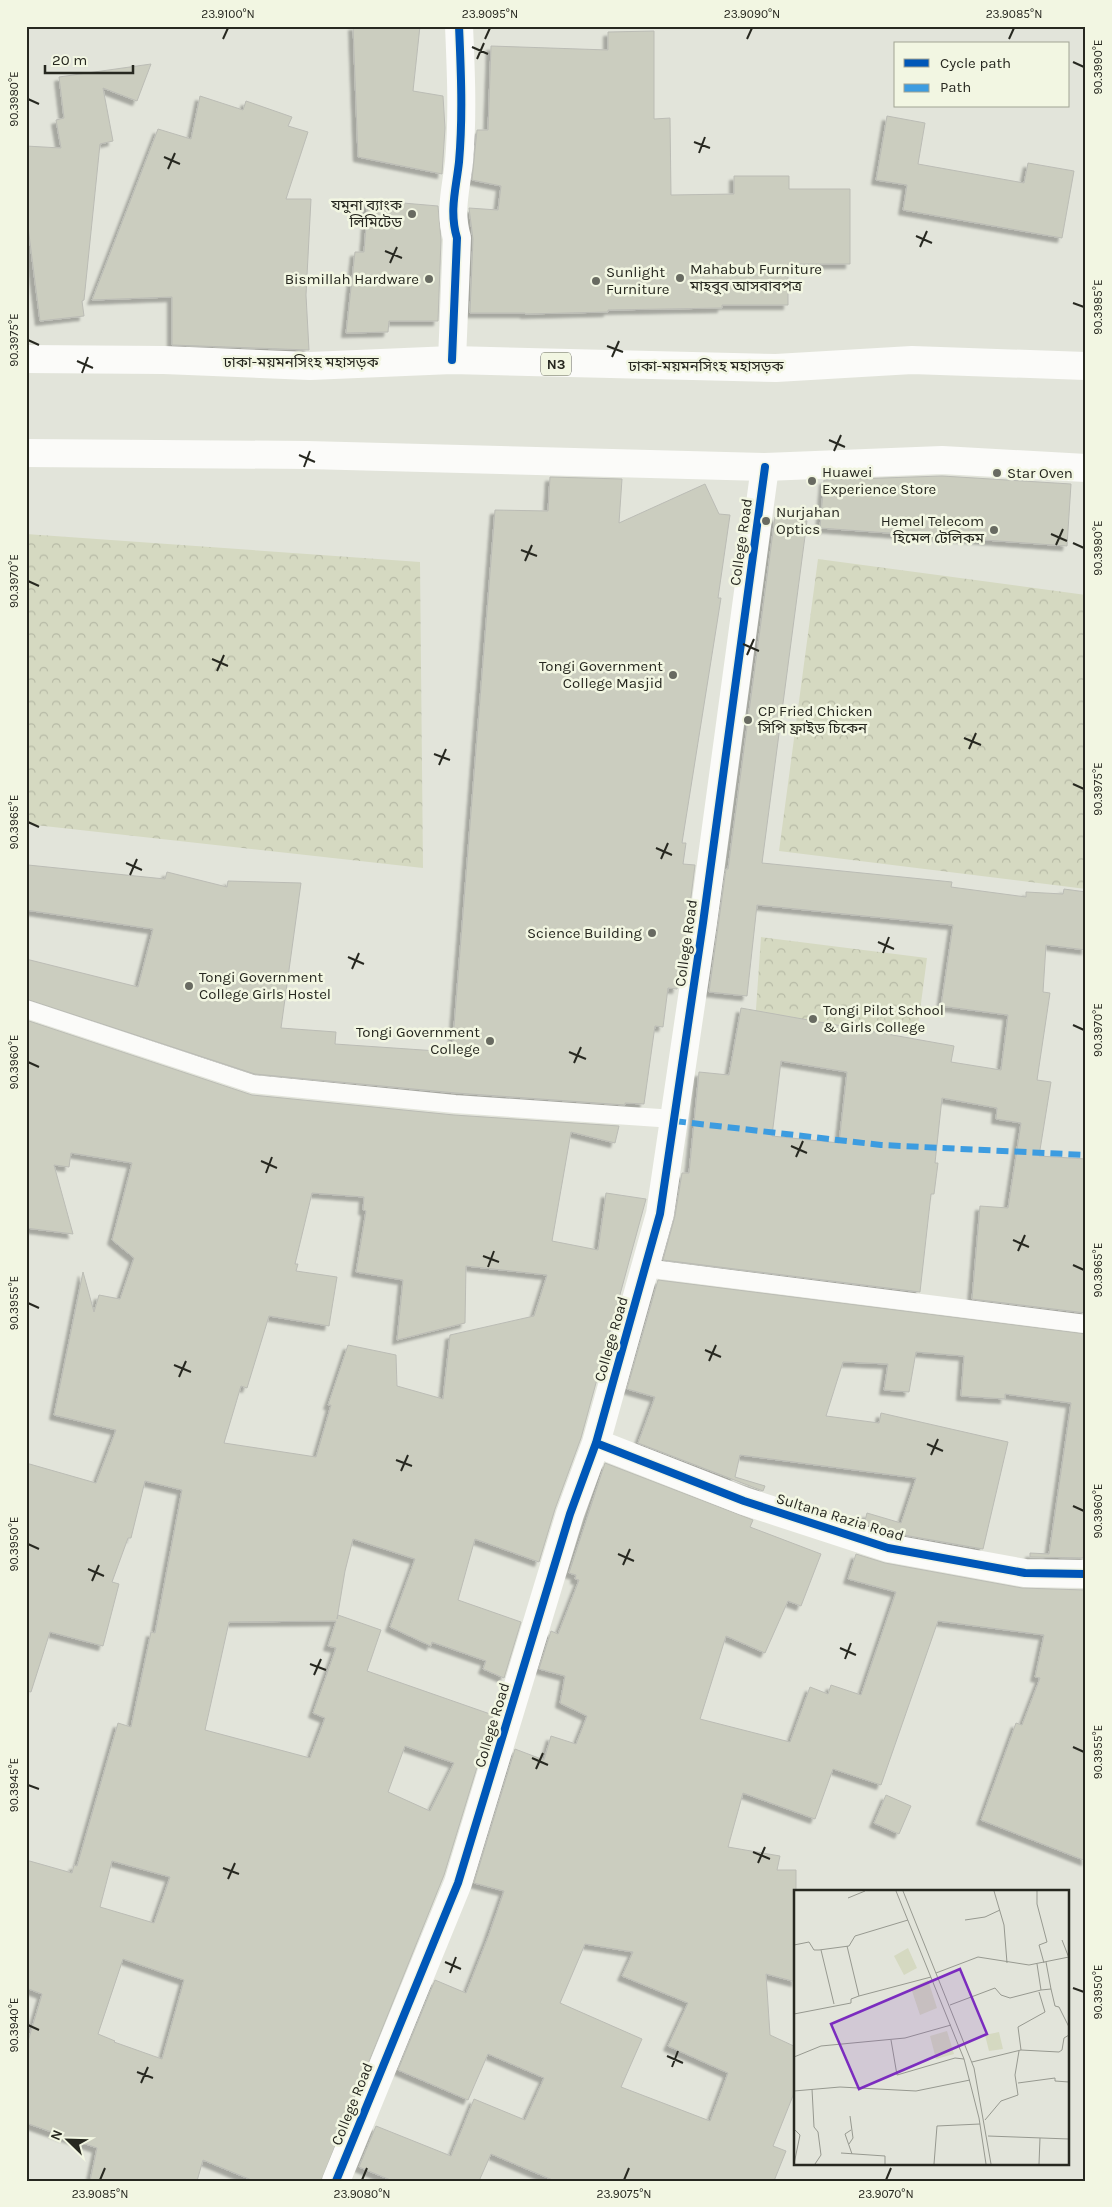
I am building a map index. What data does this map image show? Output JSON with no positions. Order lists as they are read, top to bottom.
{
  "streets": {
    "main road": [
      "ঢাকা-ময়মনসিংহ মহাসড়ক",
      "N3",
      "College Road",
      "Sultana Razia Road"
    ]
  },
  "crossings": [
    ["College Road", "Sultana Razia Road"]
  ],
  "places": [
    "যমুনা ব্যাংক লিমিটেড",
    "Mahabub Furniture মাহবুব আসবাবপত্র",
    "Bismillah Hardware",
    "Sunlight Furniture",
    "Star Oven",
    "Huawei Experience Store",
    "Nurjahan Optics",
    "Hemel Telecom হিমেল টেলিকম",
    "Tongi Government College Masjid",
    "CP Fried Chicken সিপি ফ্রাইড চিকেন",
    "Science Building",
    "Tongi Government College Girls Hostel",
    "Tongi Pilot School & Girls College",
    "Tongi Government College"
  ],
  "legend": ["Cycle path", "Path"],
  "scale_bar": "20 m",
  "north": "top left",
  "coordinates": [
    "23.9100°N",
    "23.9095°N",
    "23.9090°N",
    "23.9085°N",
    "90.3990°E",
    "90.3980°E",
    "90.3985°E",
    "90.3975°E",
    "90.3970°E",
    "90.3965°E",
    "90.3960°E",
    "90.3955°E",
    "90.3950°E",
    "90.3945°E",
    "90.3940°E",
    "23.9080°N",
    "23.9075°N",
    "23.9070°N"
  ]
}
